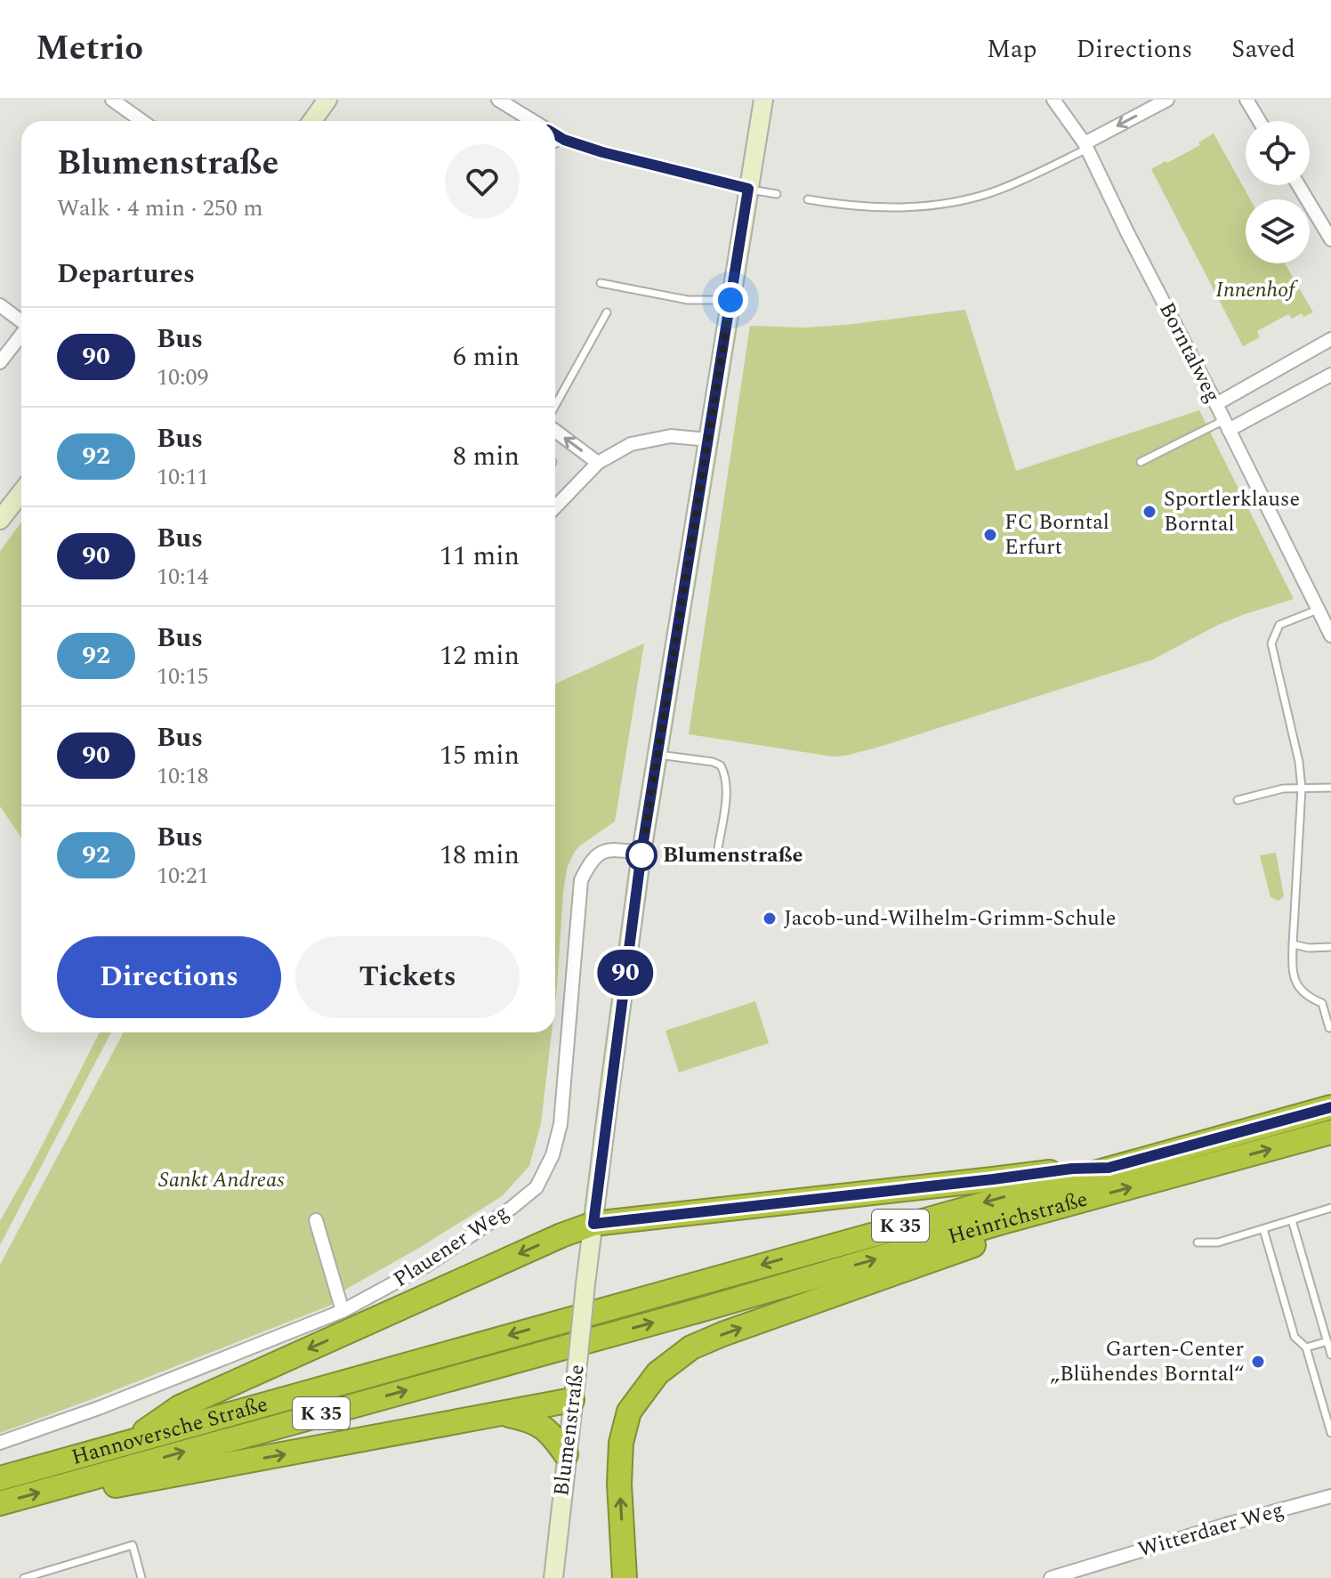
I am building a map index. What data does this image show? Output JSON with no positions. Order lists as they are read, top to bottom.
{
  "streets": {
    "highway": ["Heinrichstraße", "K 35", "Hannoversche Straße"],
    "street": [
      "Borntalweg",
      "Plauener Weg",
      "Blumenstraße",
      "Witterdaer Weg"
    ]
  },
  "crossings": [
    ["Heinrichstraße", "Hannoversche Straße"],
    ["Plauener Weg", "Blumenstraße"]
  ],
  "parks": ["Innenhof", "Sankt Andreas"],
  "places": [
    "Sportlerklause Borntal",
    "FC Borntal Erfurt",
    "Blumenstraße",
    "Jacob-und-Wilhelm-Grimm-Schule",
    "Garten-Center „Blühendes Borntal“"
  ],
  "lines": ["bus line 90"],
  "page": {
    "header": "Metrio",
    "nav": ["Map", "Directions", "Saved"],
    "on_map": "90",
    "heading": [
      ["Blumenstraße", "Walk · 4 min · 250 m"],
      "Departures"
    ],
    "list": [
      {
        "mark": "90",
        "name": "Bus",
        "note": "10:09",
        "value": "6 min"
      },
      {
        "mark": "92",
        "name": "Bus",
        "note": "10:11",
        "value": "8 min"
      },
      {
        "mark": "90",
        "name": "Bus",
        "note": "10:14",
        "value": "11 min"
      },
      {
        "mark": "92",
        "name": "Bus",
        "note": "10:15",
        "value": "12 min"
      },
      {
        "mark": "90",
        "name": "Bus",
        "note": "10:18",
        "value": "15 min"
      },
      {
        "mark": "92",
        "name": "Bus",
        "note": "10:21",
        "value": "18 min"
      }
    ],
    "buttons": ["Directions", "Tickets"]
  }
}
